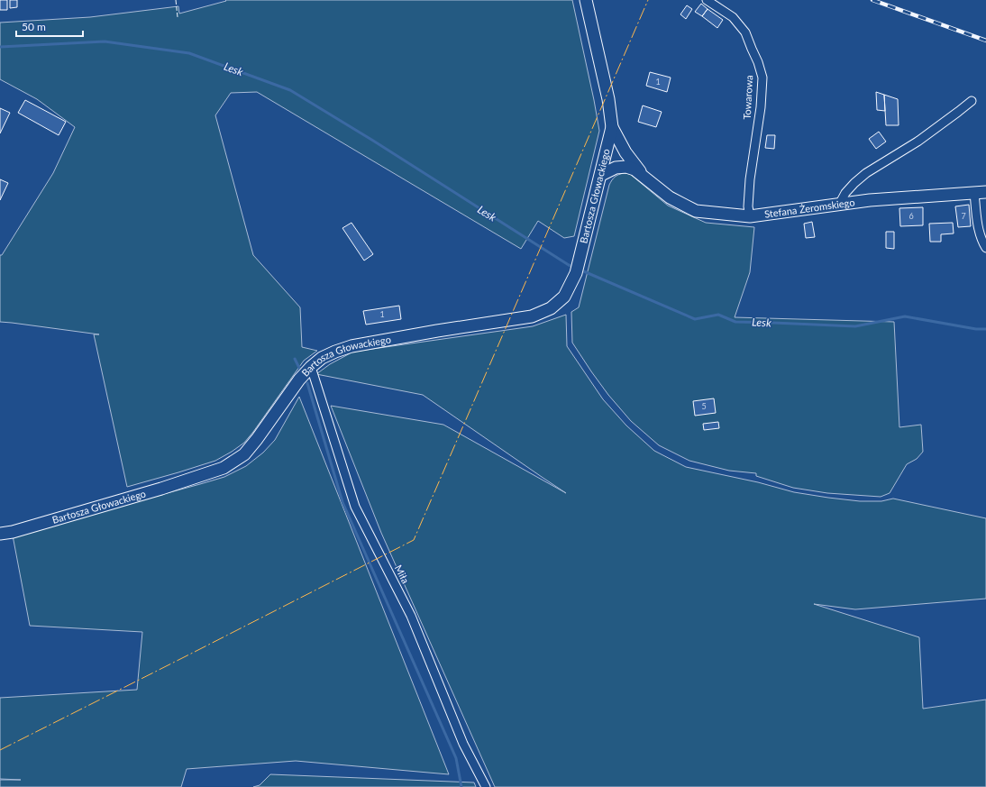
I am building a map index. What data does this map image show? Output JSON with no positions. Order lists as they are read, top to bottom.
{
  "streets": {
    "street": [
      "Towarowa",
      "Bartosza Głowackiego",
      "Stefana Żeromskiego",
      "Miła"
    ]
  },
  "crossings": [
    ["Towarowa", "Stefana Żeromskiego"],
    ["Bartosza Głowackiego", "Stefana Żeromskiego"],
    ["Bartosza Głowackiego", "Miła"]
  ],
  "water": ["Lesk"],
  "house_numbers": [
    "1",
    "6",
    "7",
    "1",
    "5"
  ],
  "scale_bar": "50 m"
}
